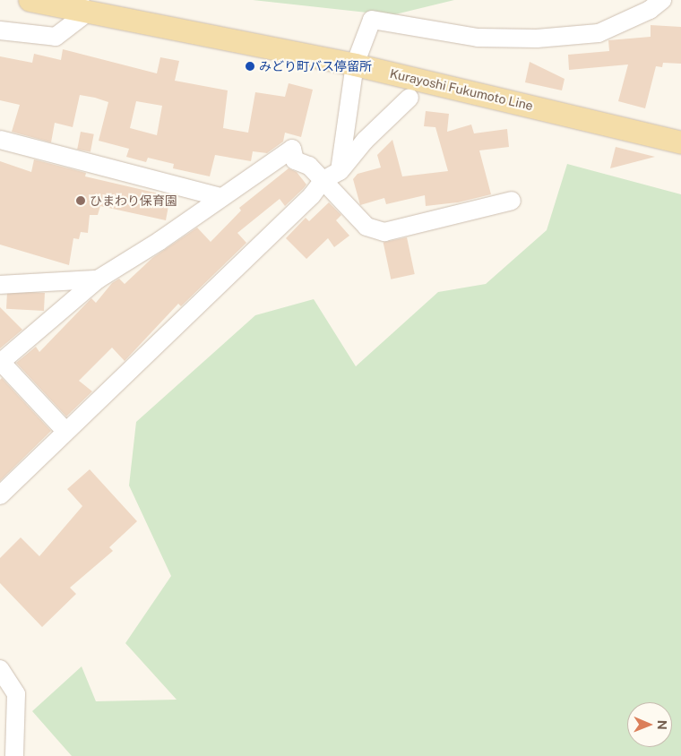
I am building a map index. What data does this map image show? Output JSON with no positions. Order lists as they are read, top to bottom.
{
  "streets": {
    "main road": ["Kurayoshi Fukumoto Line"]
  },
  "places": ["みどり町バス停留所", "ひまわり保育園"],
  "north": "right"
}
